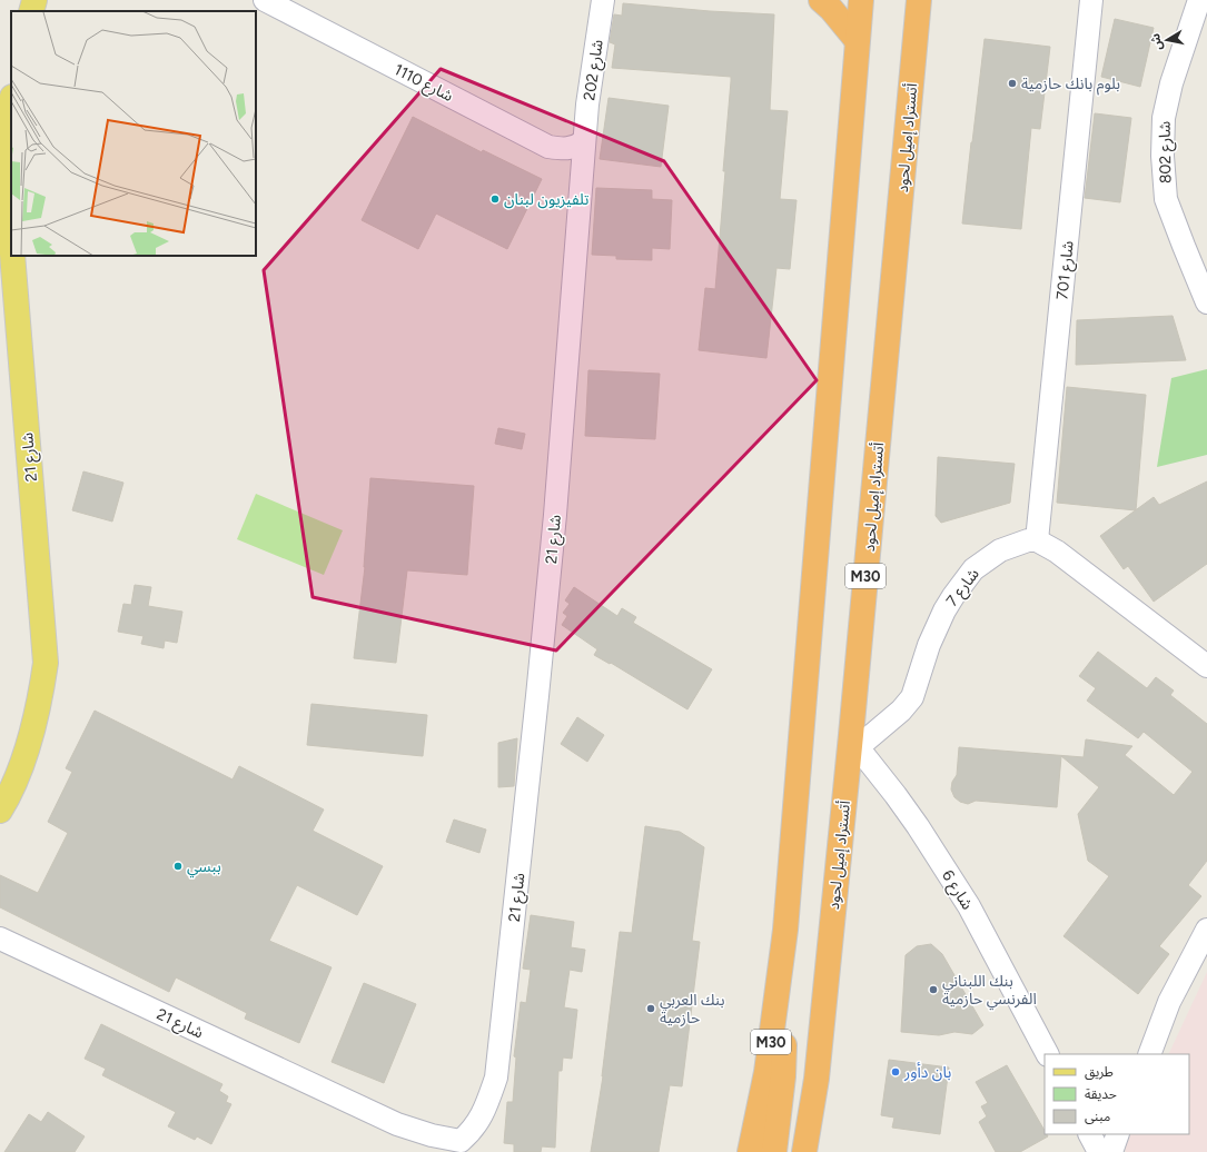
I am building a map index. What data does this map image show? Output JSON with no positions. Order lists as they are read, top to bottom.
{
  "streets": {
    "highway": ["أتستراد إميل لحود", "M30"],
    "main road": ["شارع 21"],
    "street": [
      "شارع 202",
      "شارع 1110",
      "شارع 802",
      "شارع 701",
      "شارع 7",
      "شارع 6"
    ]
  },
  "crossings": [
    ["شارع 202", "شارع 1110"],
    ["شارع 202", "شارع 21"],
    ["شارع 1110", "شارع 21"],
    ["أتستراد إميل لحود", "شارع 7"],
    ["أتستراد إميل لحود", "شارع 6"],
    ["شارع 701", "شارع 7"],
    ["شارع 7", "شارع 6"]
  ],
  "places": [
    "بلوم بانك حازمية",
    "تلفيزيون لبنان",
    "ببسي",
    "بنك اللبناني الفرنسي حازمية",
    "بنك العربي حازمية",
    "بان دأور"
  ],
  "legend": ["طريق", "حديقة", "مبنى"],
  "north": "left"
}
